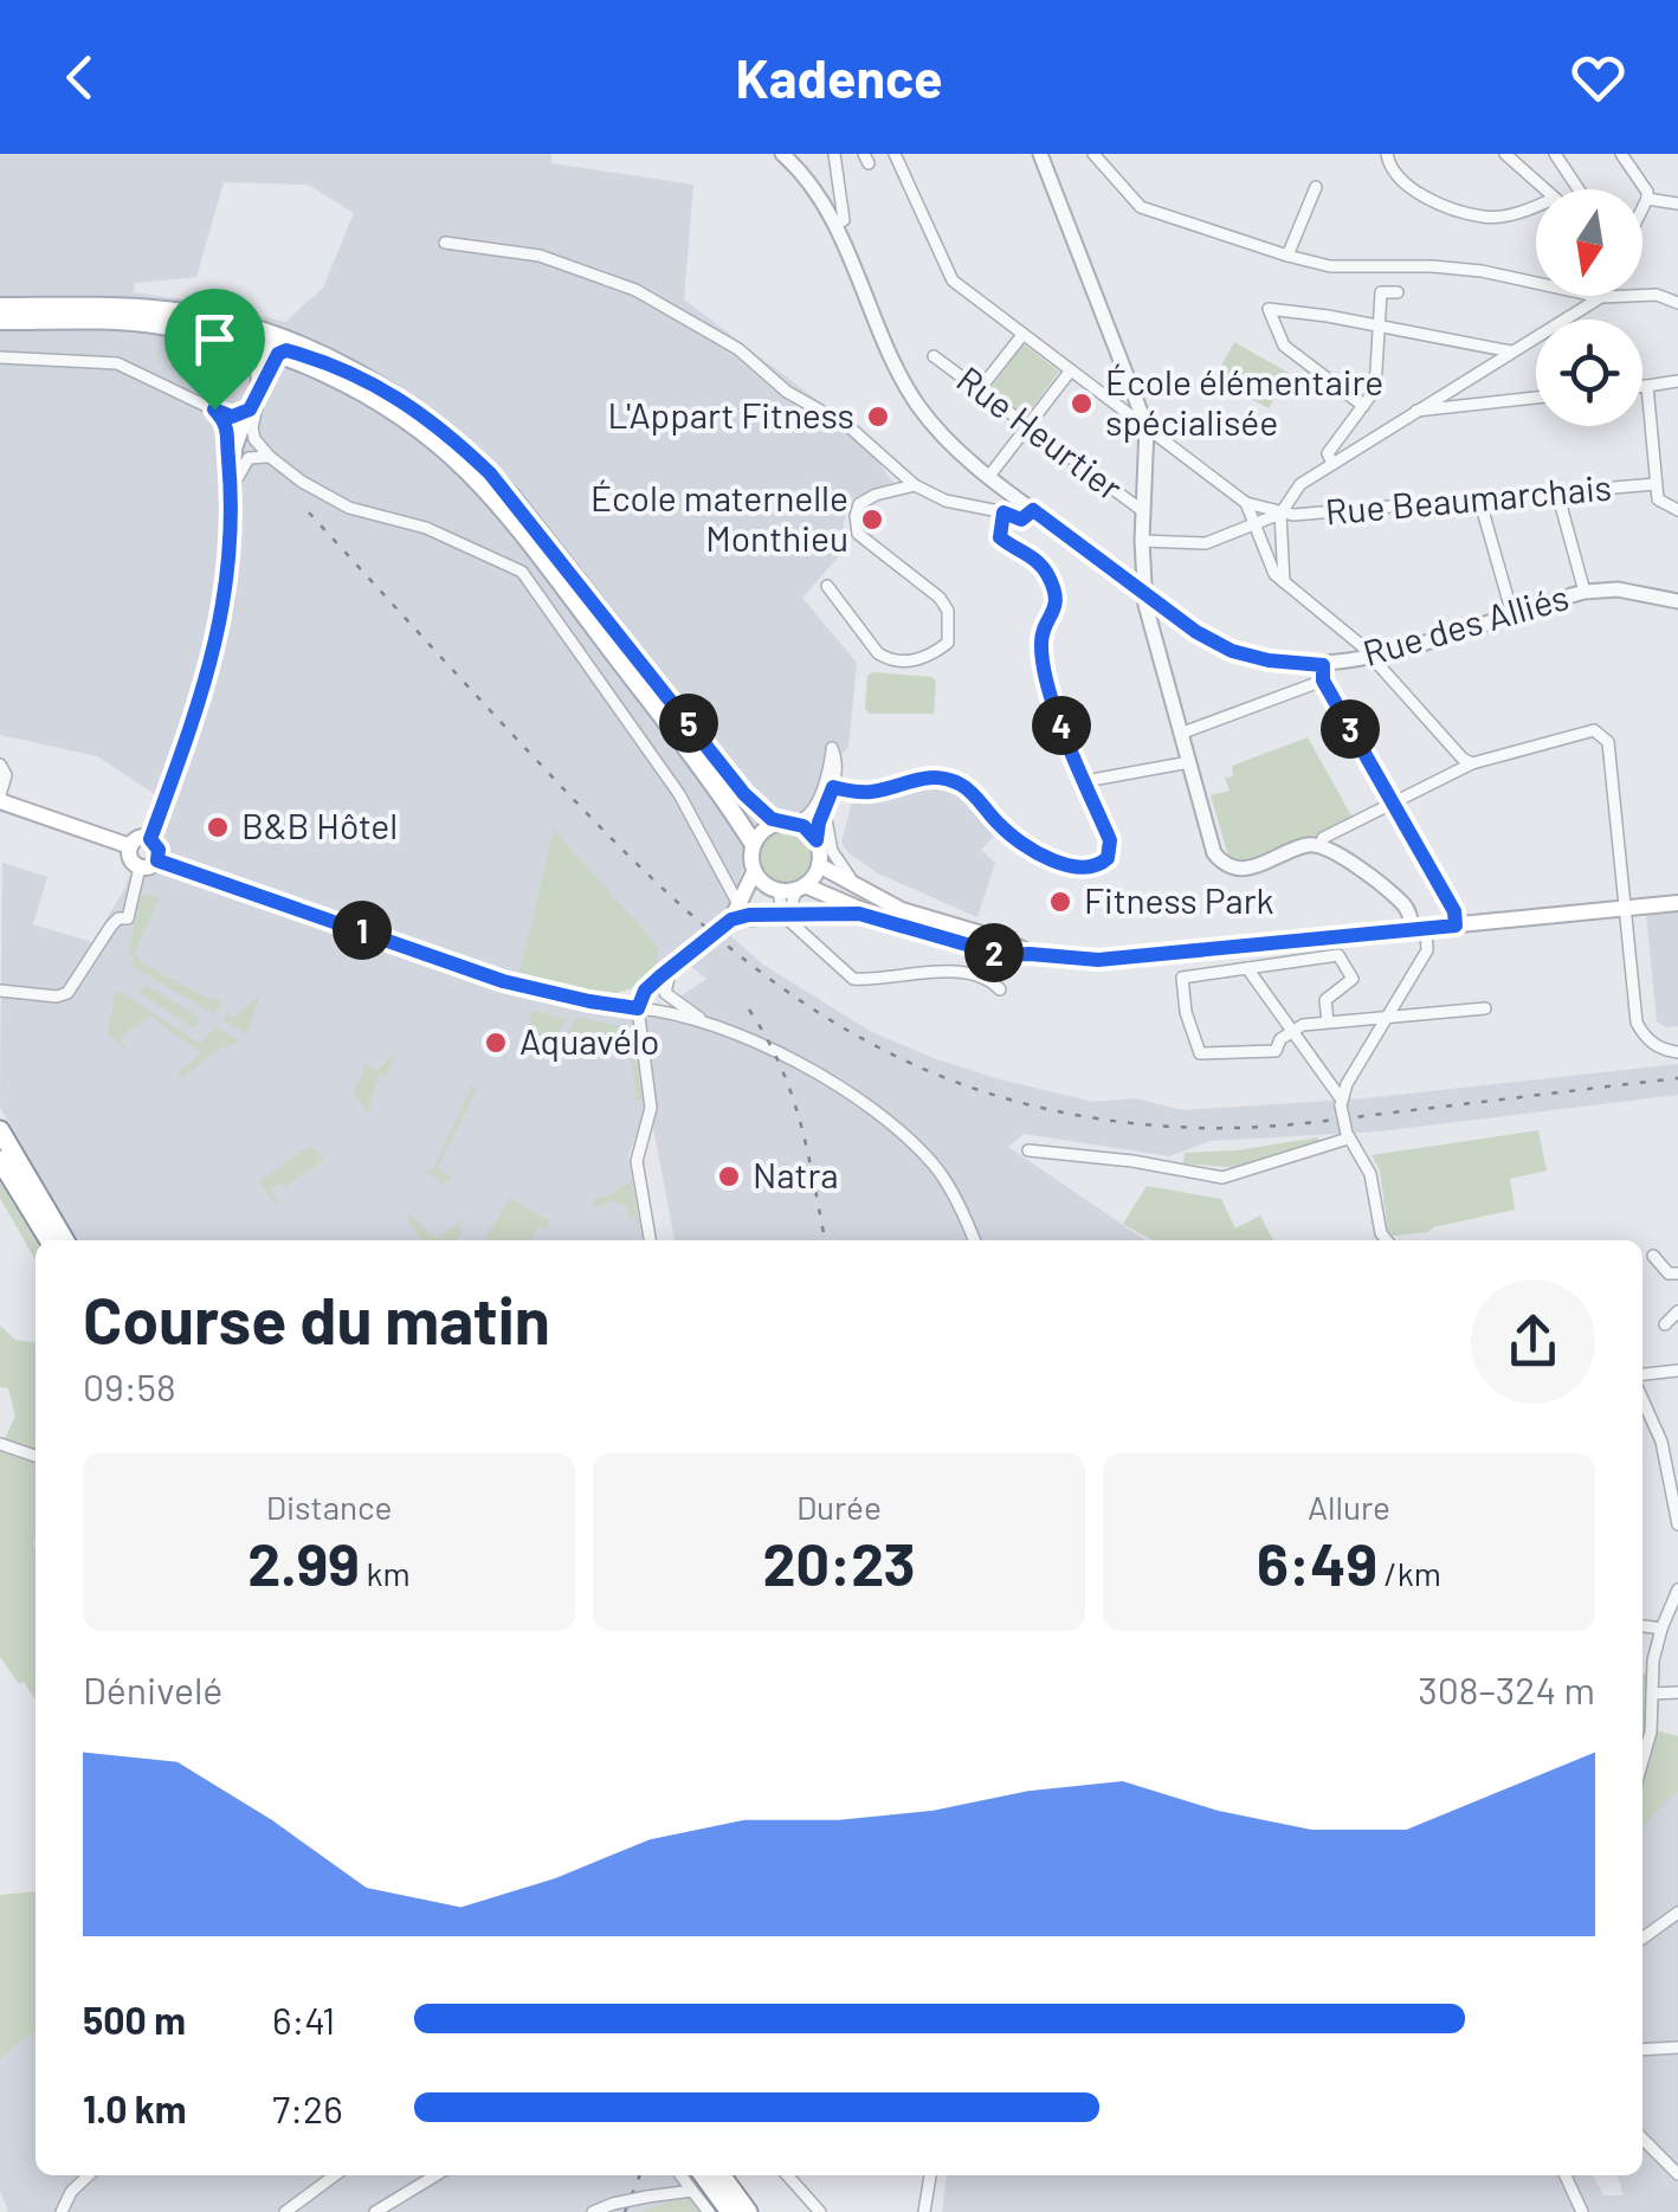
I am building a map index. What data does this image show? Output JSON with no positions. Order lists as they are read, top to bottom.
{
  "streets": {
    "street": ["Rue Heurtier", "Rue Beaumarchais", "Rue des Alliés"]
  },
  "places": [
    "École élémentaire spécialisée",
    "L'Appart Fitness",
    "École maternelle Monthieu",
    "B&B Hôtel",
    "Fitness Park",
    "Aquavélo",
    "Natra"
  ],
  "north": "bottom",
  "page": {
    "header": "Kadence",
    "pins": [
      "5",
      "4",
      "3",
      "1",
      "2"
    ],
    "heading": ["Course du matin", "09:58"],
    "stats": [
      ["Distance", "2.99 km"],
      ["Durée", "20:23"],
      ["Allure", "6:49 /km"]
    ],
    "chart": ["Dénivelé", "308–324 m"],
    "list": [
      {
        "name": "500 m",
        "note": "6:41"
      },
      {
        "name": "1.0 km",
        "note": "7:26"
      }
    ]
  }
}
